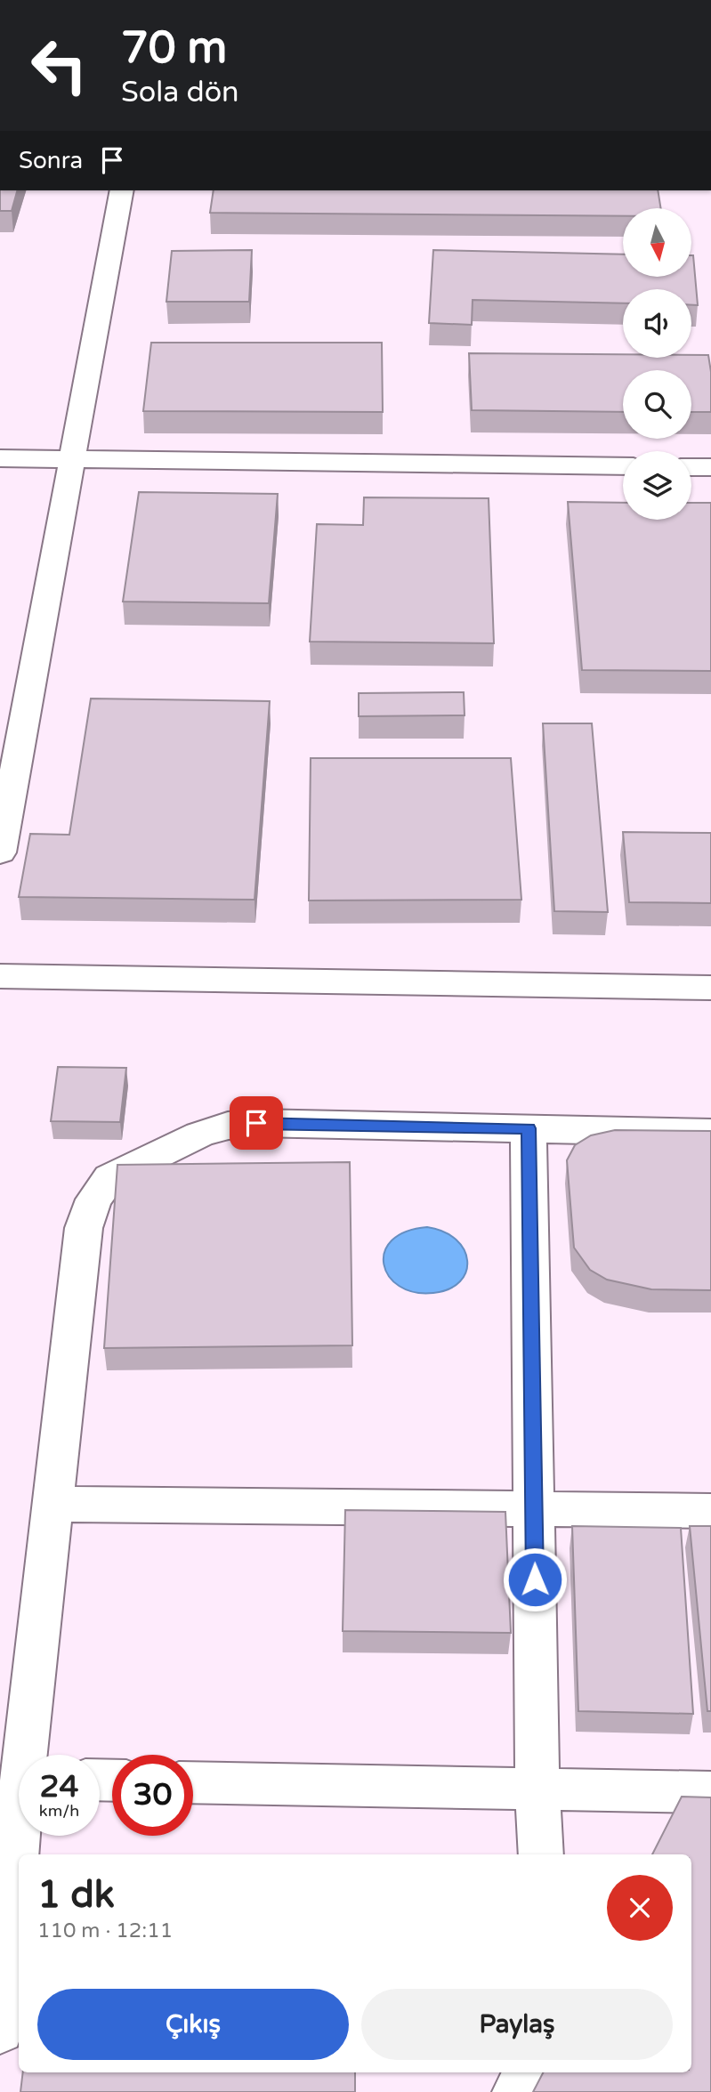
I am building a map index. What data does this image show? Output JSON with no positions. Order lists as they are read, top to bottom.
{
  "north": "bottom",
  "page": {
    "turn": ["70 m", "Sola dön"],
    "then": "Sonra",
    "speed": "24 km/h",
    "limit": "30",
    "heading": ["1 dk", "110 m · 12:11"],
    "buttons": ["Çıkış", "Paylaş"]
  }
}
